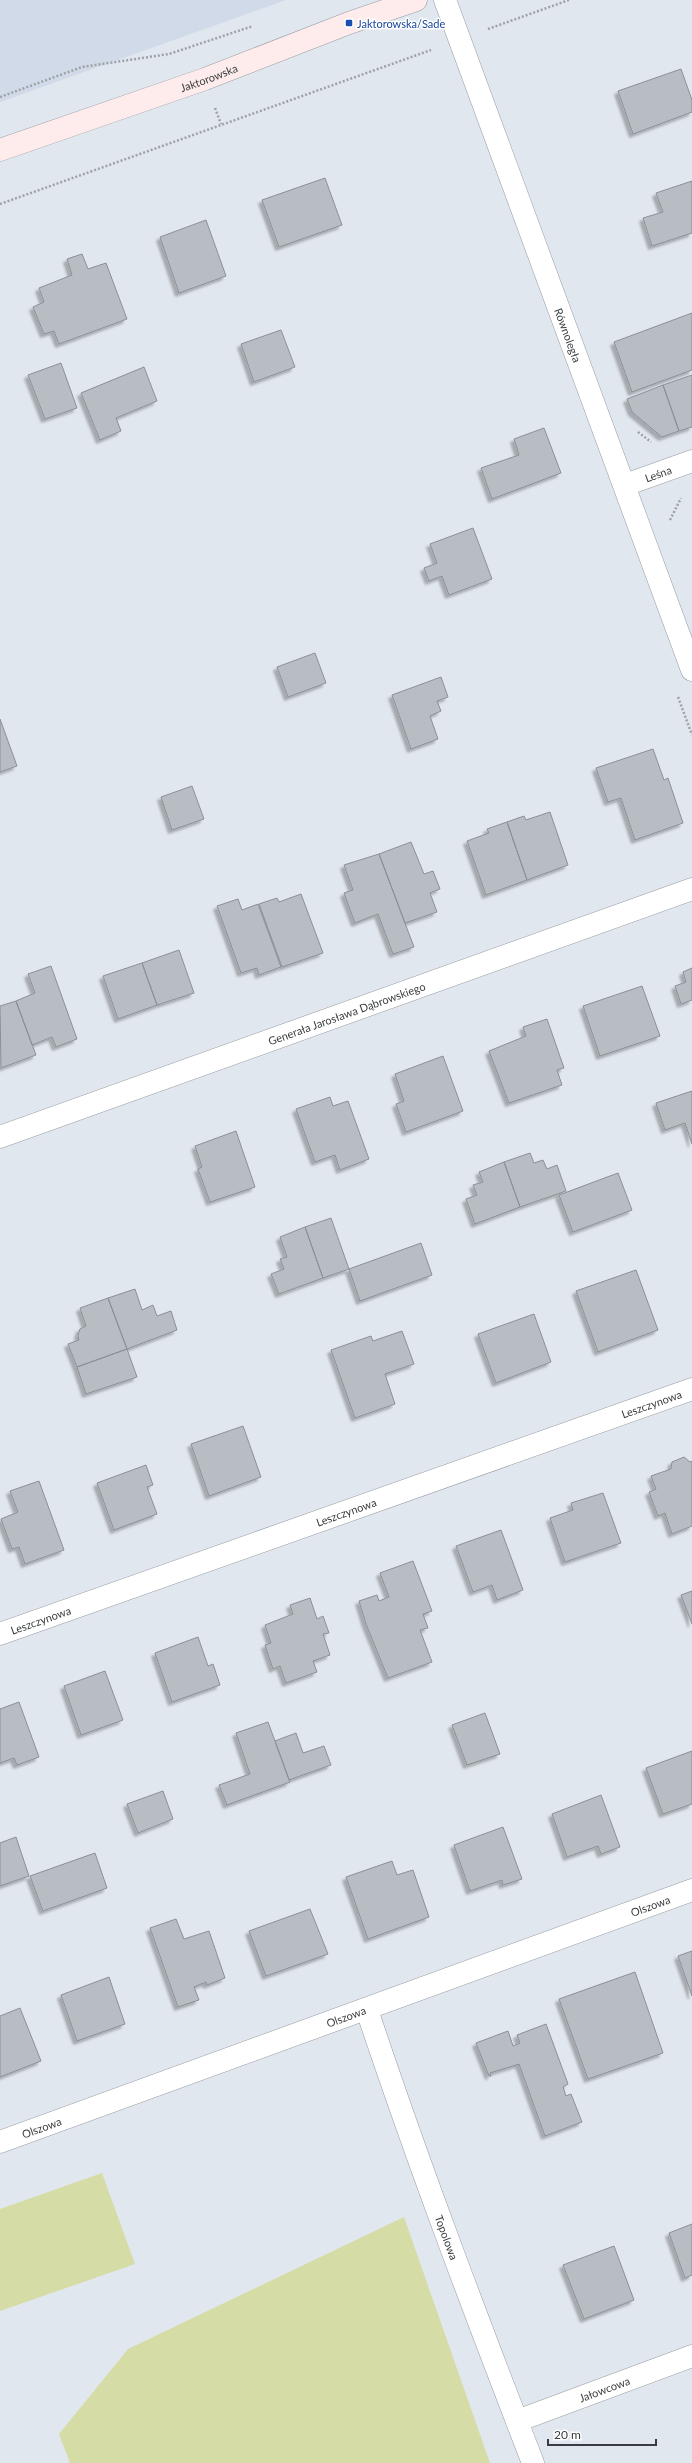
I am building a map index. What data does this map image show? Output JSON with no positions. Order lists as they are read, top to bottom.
{
  "streets": {
    "main road": ["Jaktorowska"],
    "street": [
      "Równoległa",
      "Leśna",
      "Generała Jarosława Dąbrowskiego",
      "Leszczynowa",
      "Olszowa",
      "Topolowa",
      "Jałowcowa"
    ]
  },
  "crossings": [
    ["Równoległa", "Leśna"],
    ["Olszowa", "Topolowa"],
    ["Topolowa", "Jałowcowa"]
  ],
  "places": {
    "transit": ["Jaktorowska/Sade"]
  },
  "scale_bar": "20 m"
}
